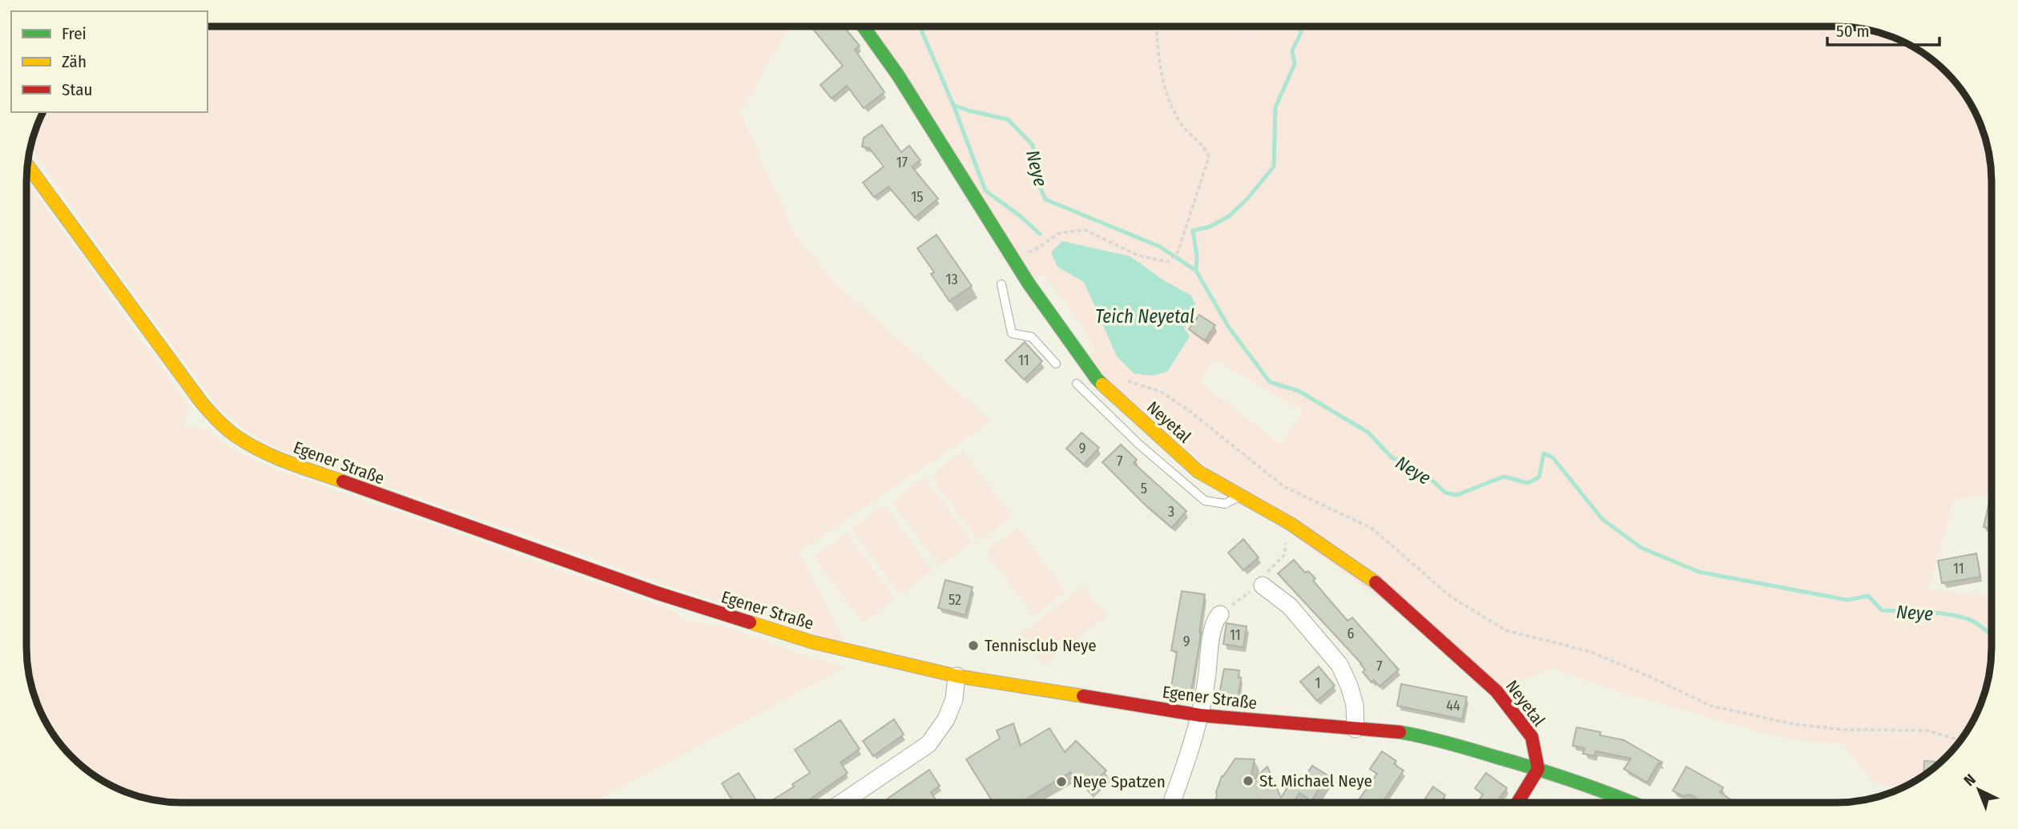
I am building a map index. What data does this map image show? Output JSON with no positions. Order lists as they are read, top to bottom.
{
  "streets": {
    "street": ["Neyetal", "Egener Straße"]
  },
  "crossings": [
    ["Neyetal", "Egener Straße"]
  ],
  "water": ["Neye", "Teich Neyetal"],
  "places": ["Tennisclub Neye", "St. Michael Neye", "Neye Spatzen"],
  "house_numbers": [
    "17",
    "15",
    "13",
    "11",
    "9",
    "7",
    "5",
    "3",
    "11",
    "52",
    "6",
    "11",
    "9",
    "7",
    "1",
    "44"
  ],
  "legend": ["Frei", "Zäh", "Stau"],
  "scale_bar": "50 m",
  "north": "top left"
}
